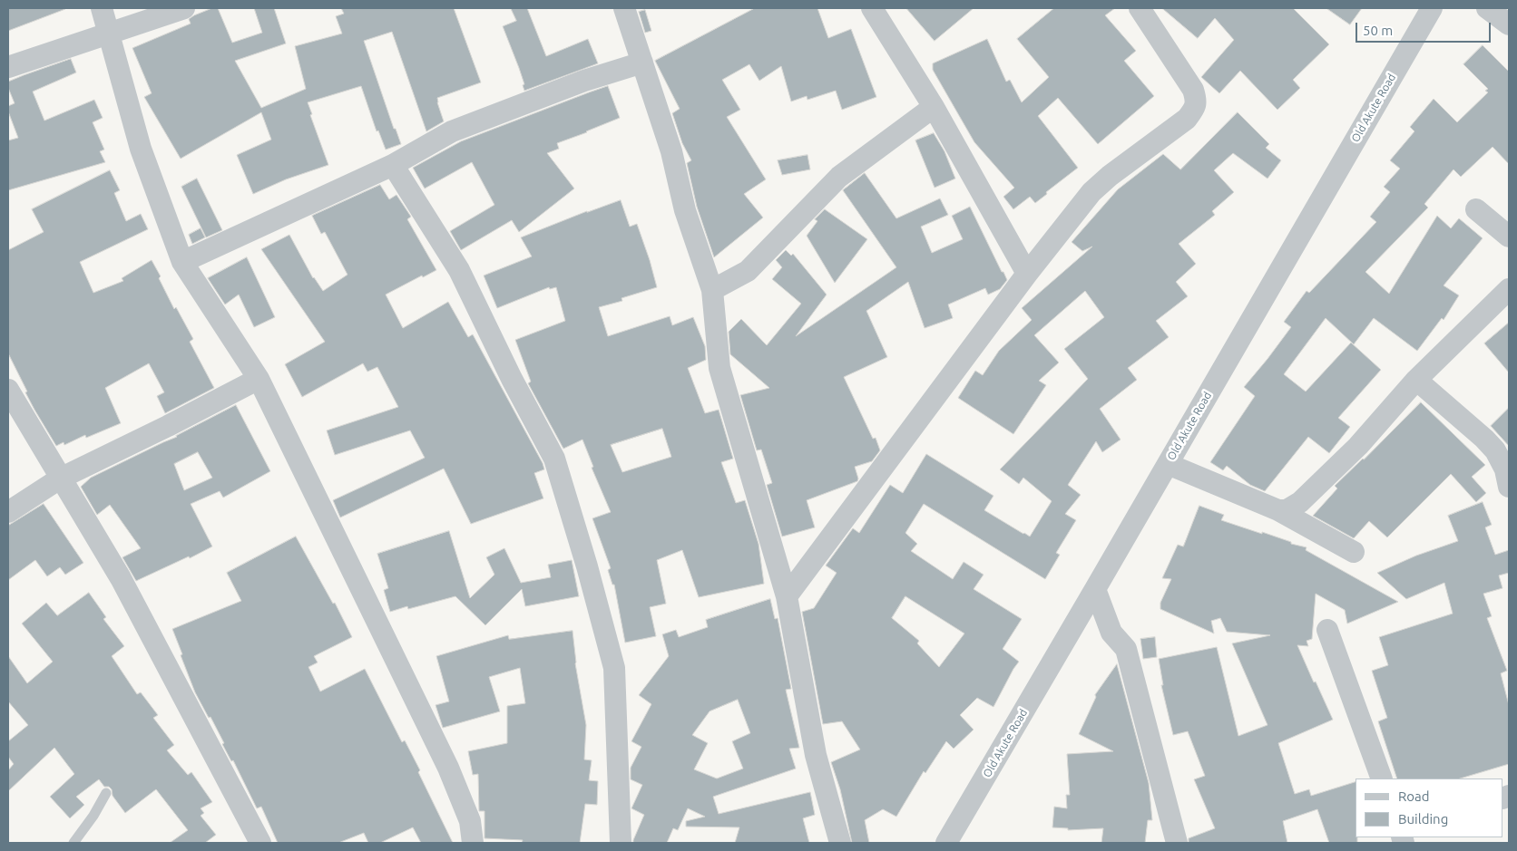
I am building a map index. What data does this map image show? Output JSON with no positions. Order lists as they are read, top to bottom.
{
  "streets": {
    "street": ["Old Akute Road"]
  },
  "legend": ["Road", "Building"],
  "scale_bar": "50 m"
}
